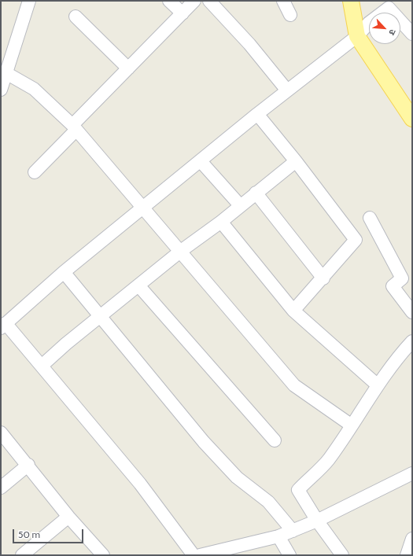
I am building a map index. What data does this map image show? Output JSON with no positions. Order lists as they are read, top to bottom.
{
  "scale_bar": "50 m",
  "north": "bottom right"
}
